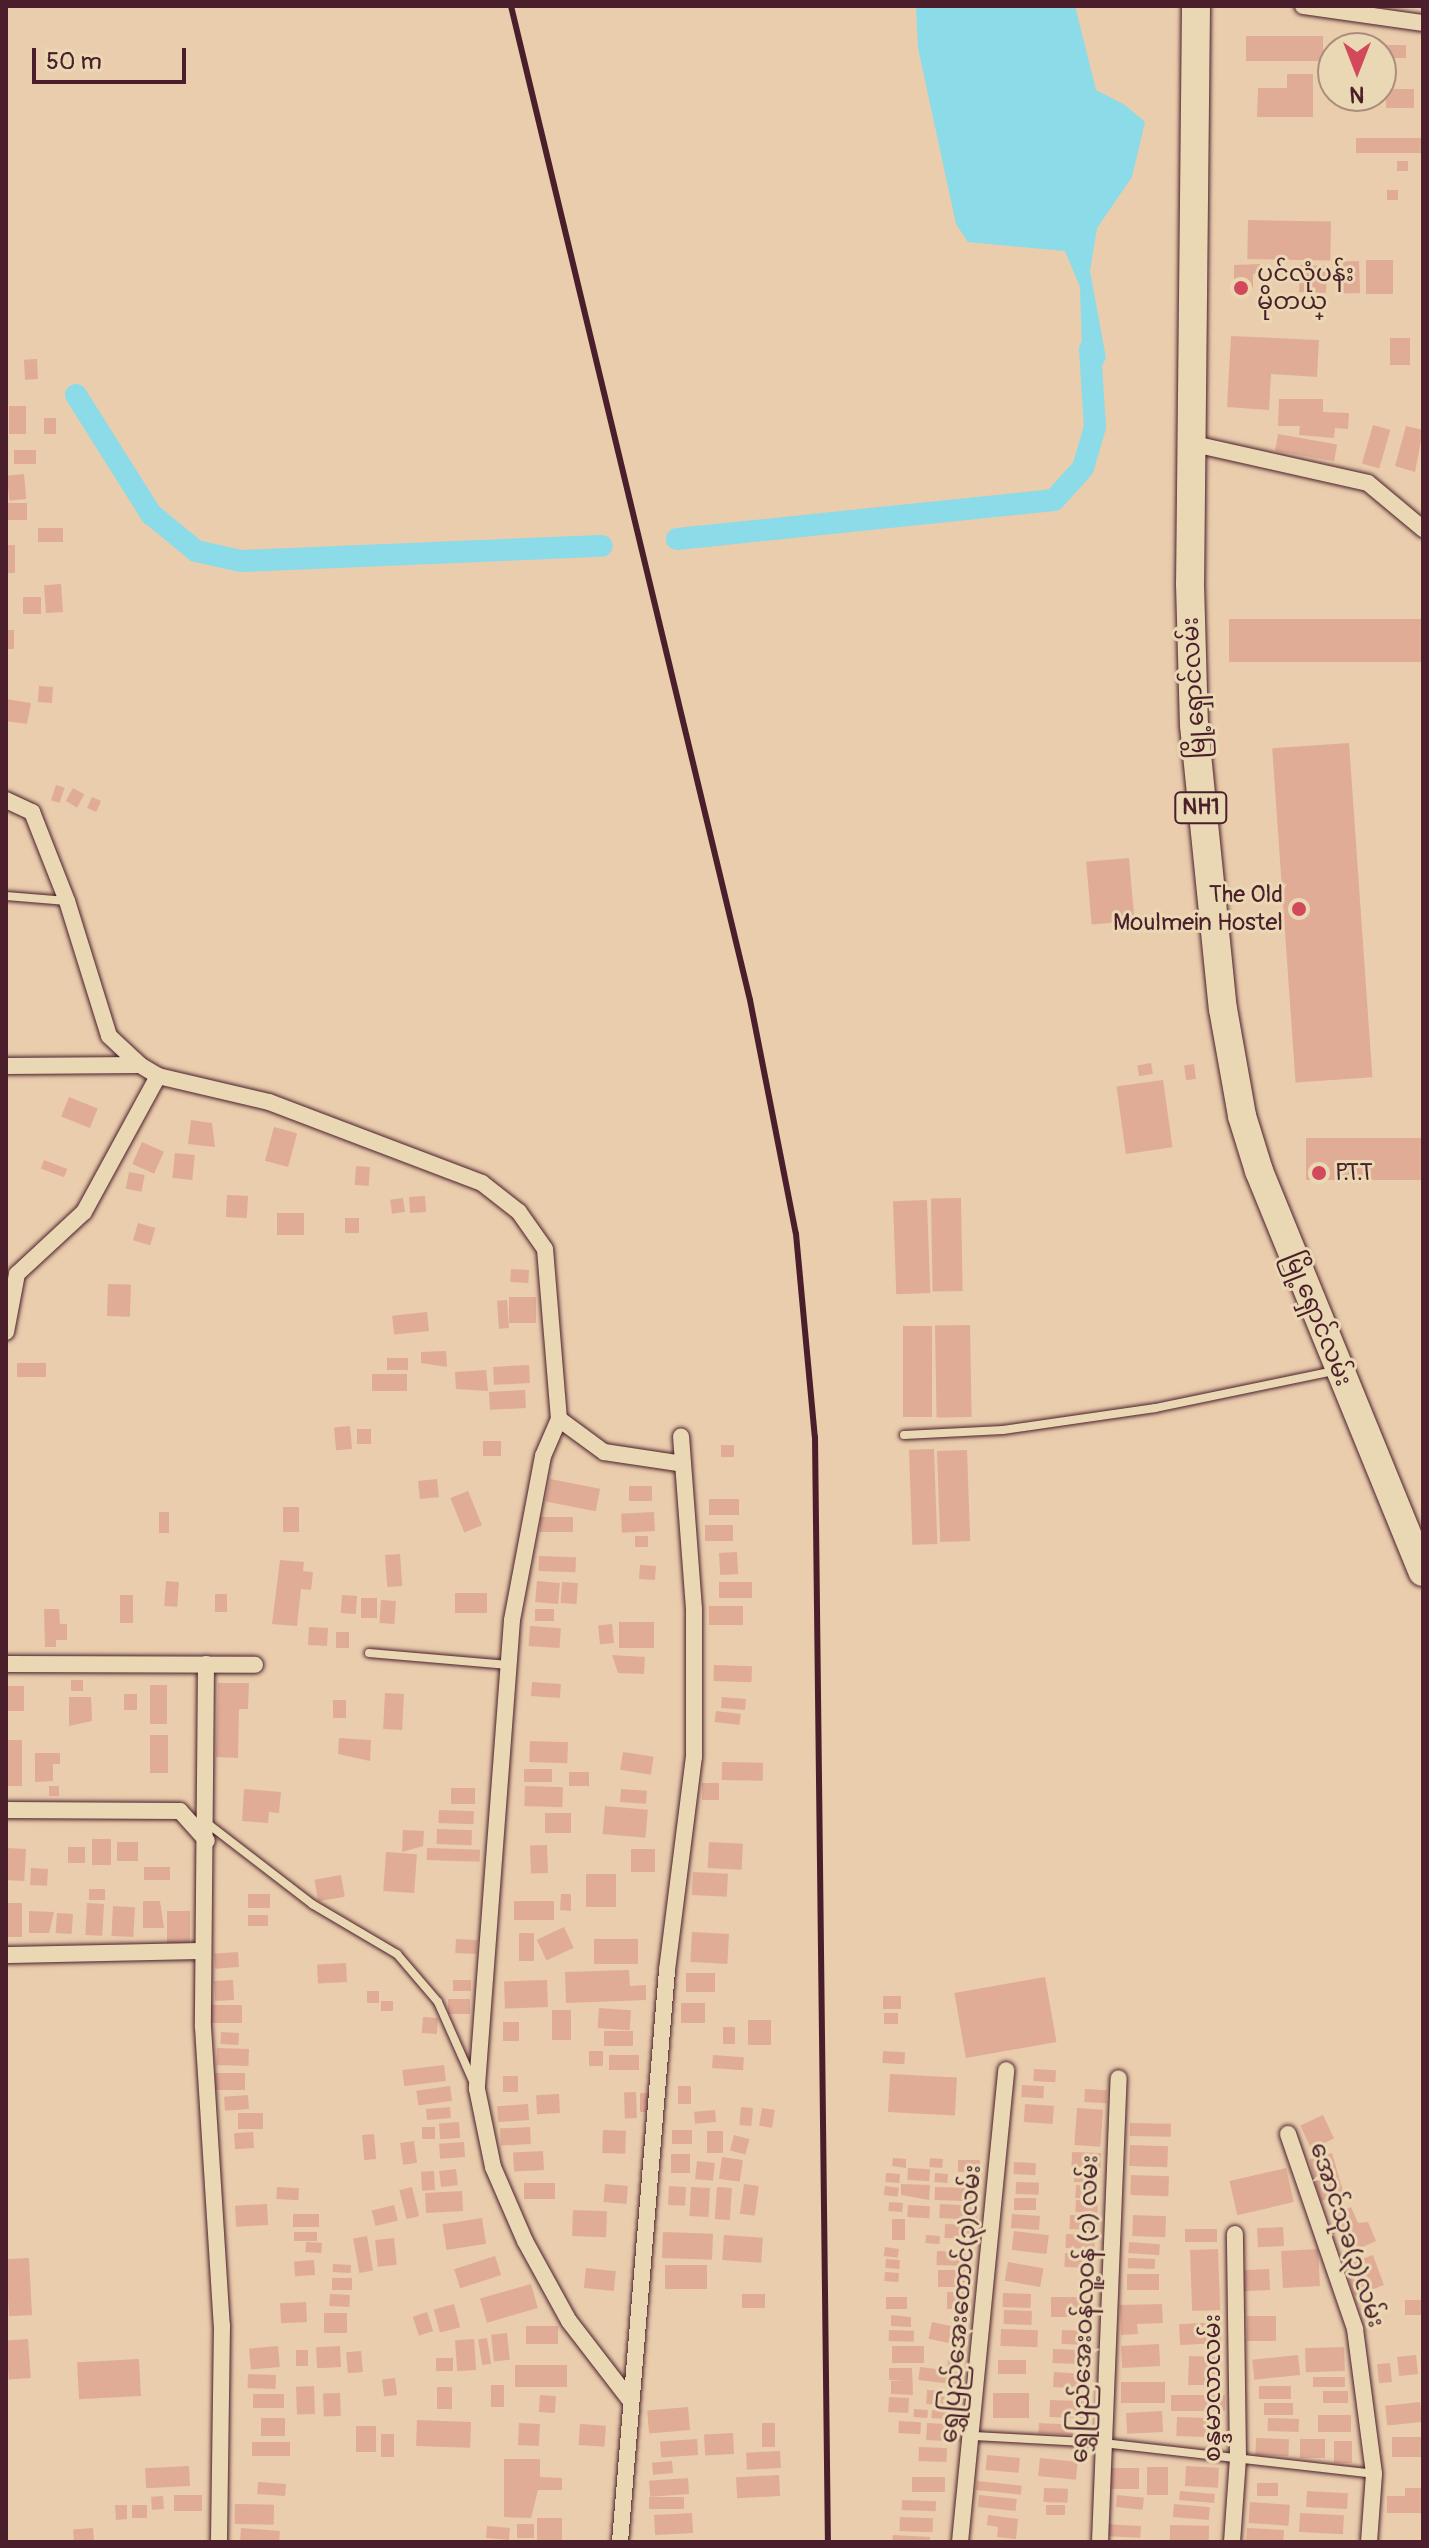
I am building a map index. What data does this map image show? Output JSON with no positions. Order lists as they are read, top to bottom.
{
  "streets": {
    "highway": ["မြို့ရှောင်လမ်း", "NH1"],
    "street": [
      "အောင်သုခ(၃)လမ်း",
      "ရွှေပြည်အေးတောင်(၃)လမ်း",
      "ရွှေပြည်အေးဝန်လူ့ဝန် (၁) လမ်း",
      "စန္ဒမာလာလမ်း"
    ]
  },
  "places": ["ပင်လုံပန်း မိုတယ္", "The Old Moulmein Hostel", "P.T.T"],
  "scale_bar": "50 m",
  "north": "bottom"
}
